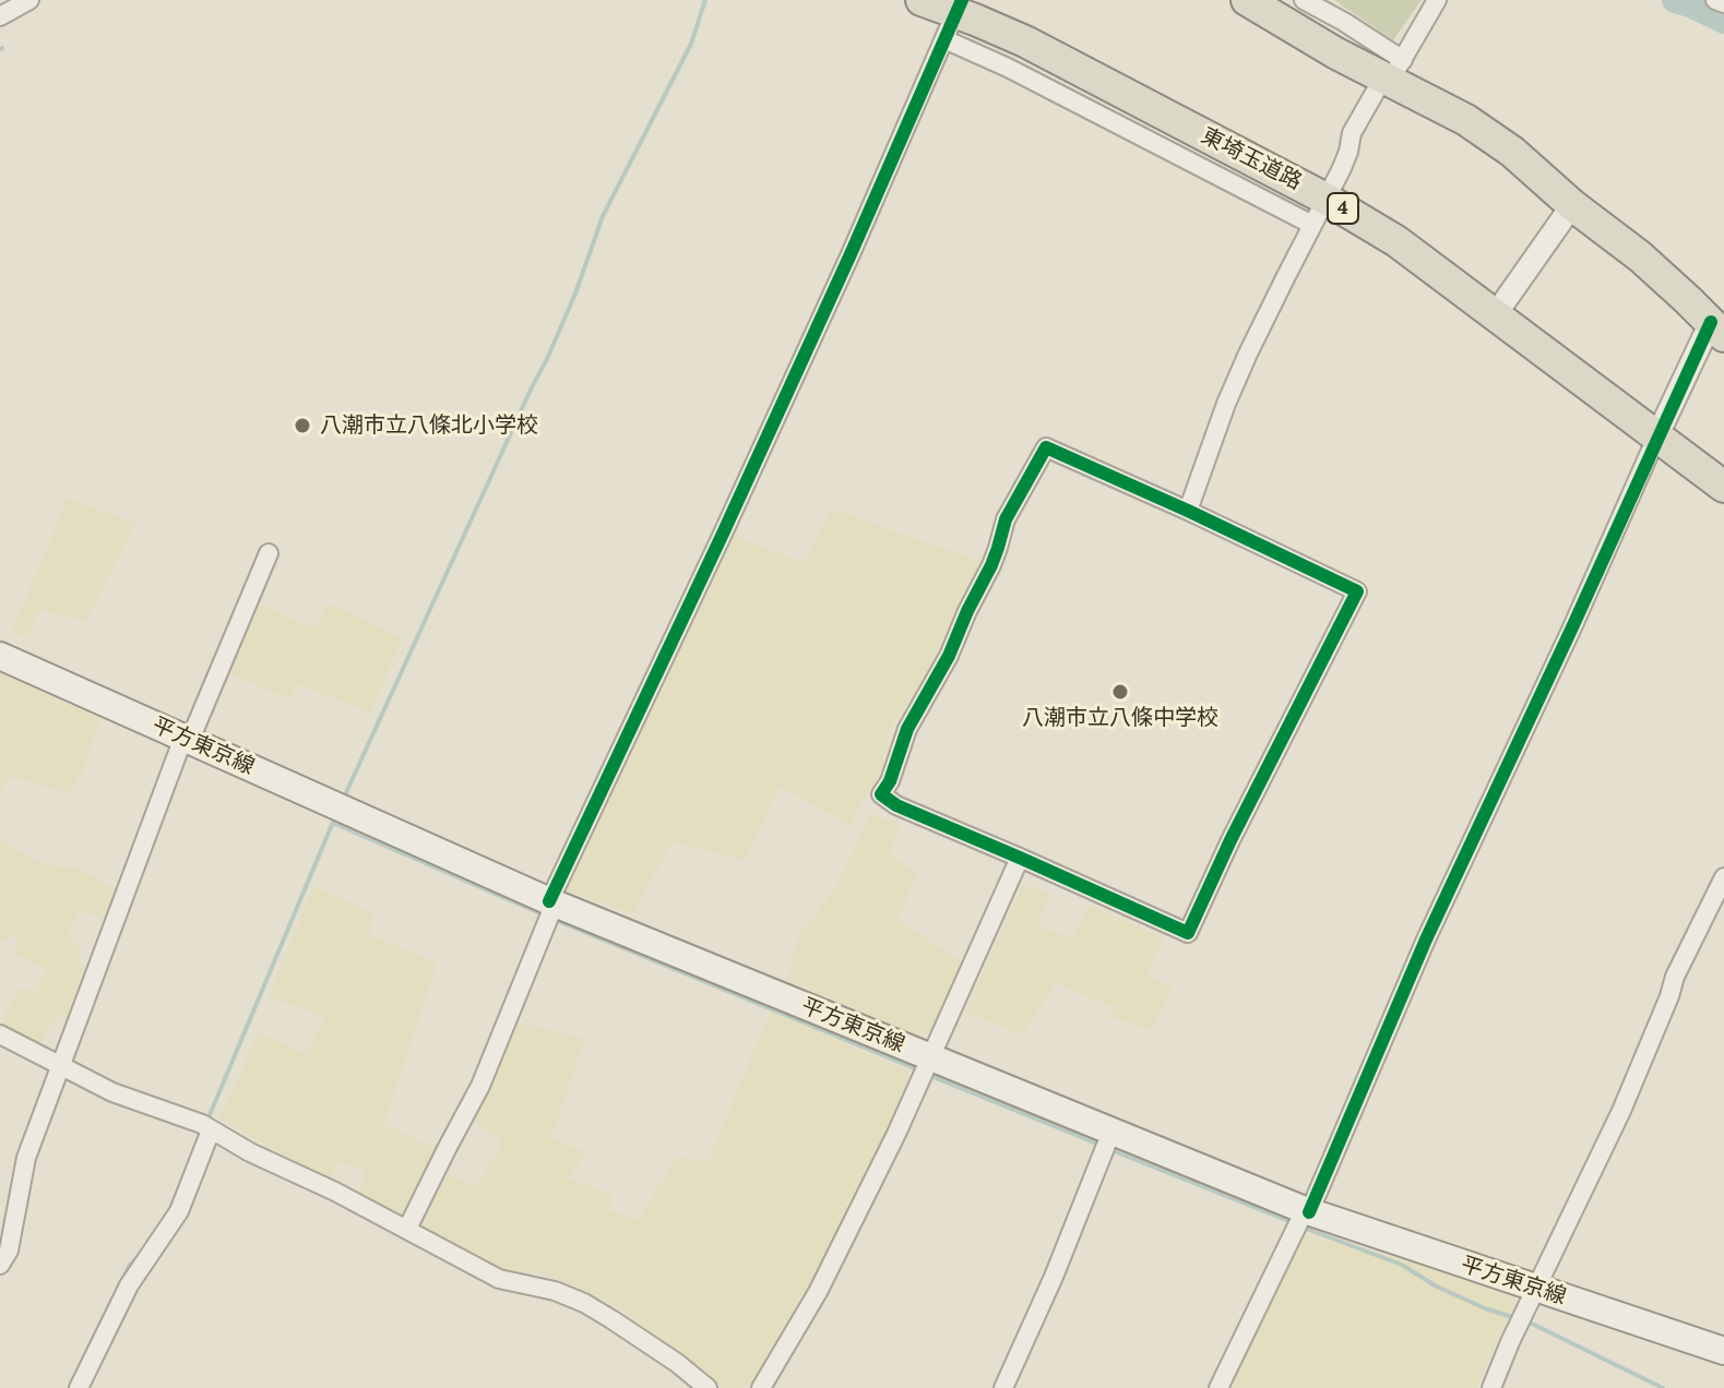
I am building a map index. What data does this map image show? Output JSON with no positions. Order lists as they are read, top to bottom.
{
  "streets": {
    "highway": ["東埼玉道路", "4"],
    "main road": ["平方東京線"]
  },
  "places": ["八潮市立八條北小学校", "八潮市立八條中学校"]
}
